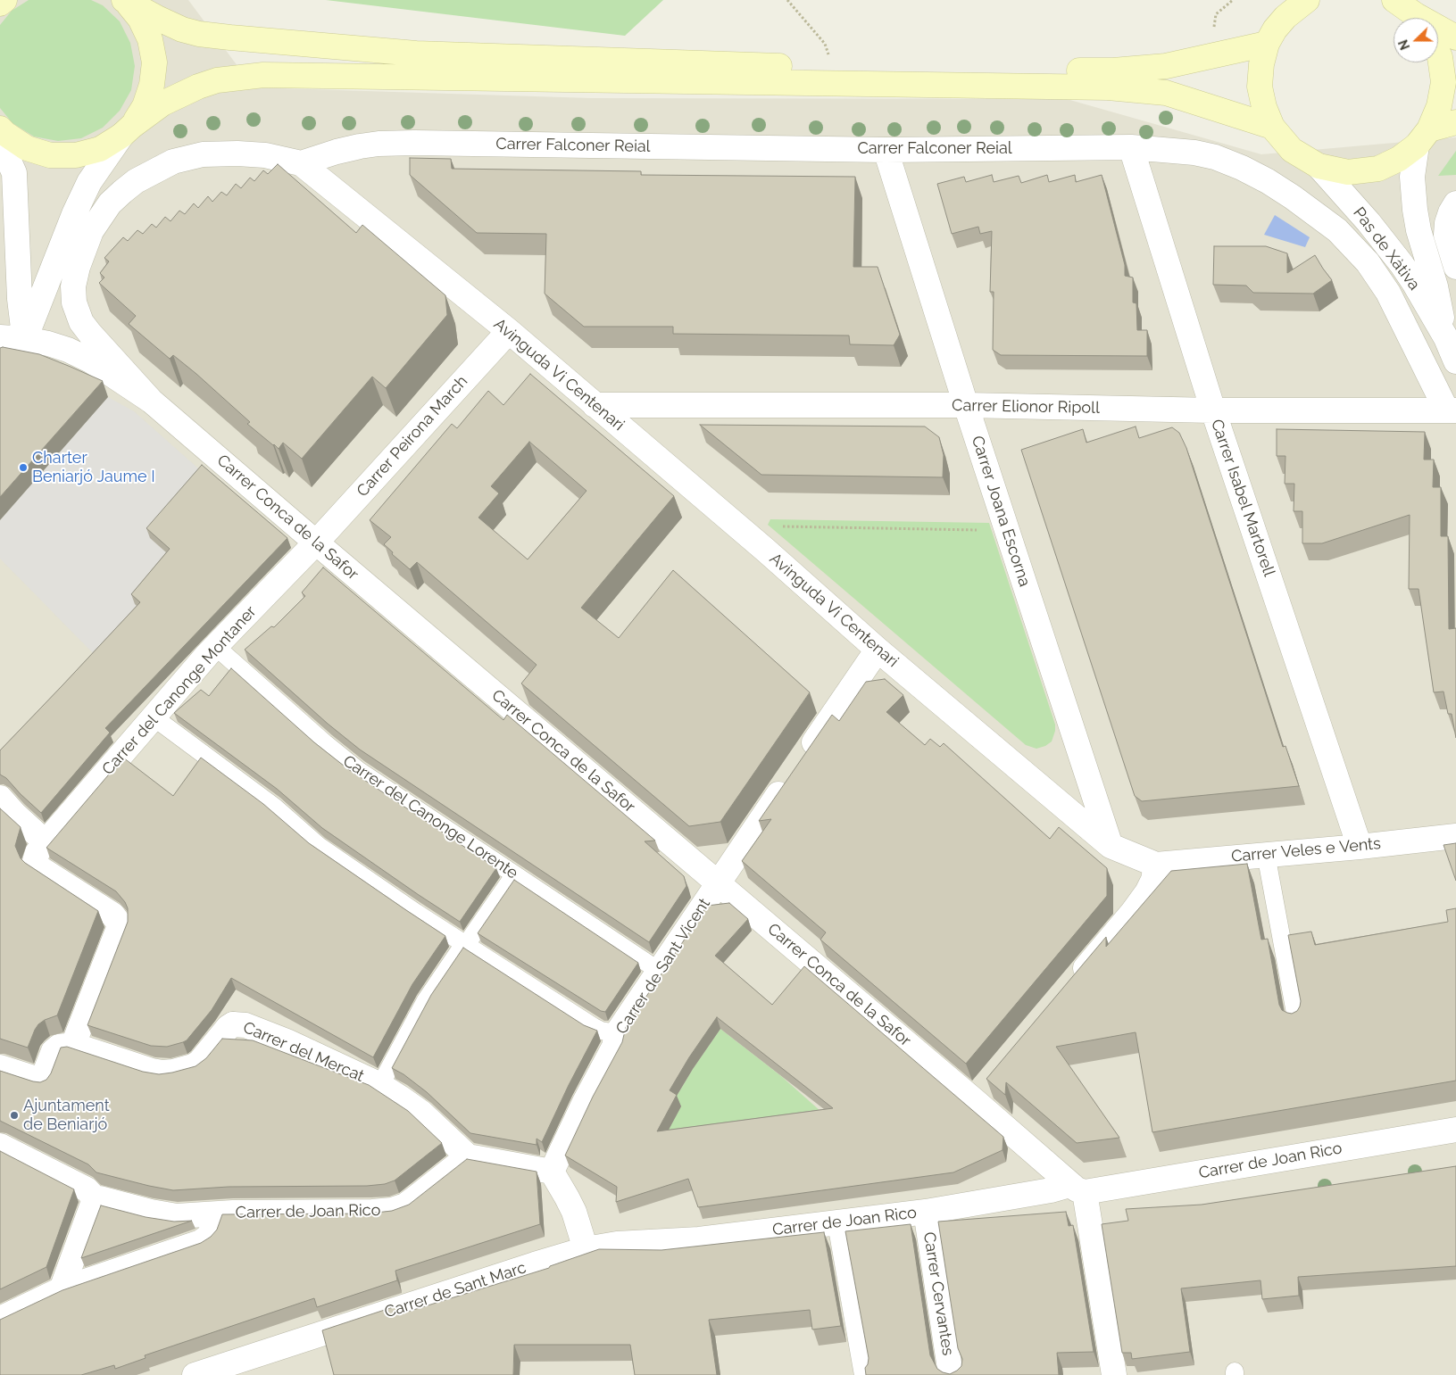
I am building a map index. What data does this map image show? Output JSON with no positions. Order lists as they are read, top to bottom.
{
  "streets": {
    "street": [
      "Carrer Falconer Reial",
      "Pas de Xàtiva",
      "Avinguda Vi Centenari",
      "Carrer Elionor Ripoll",
      "Carrer Peirona March",
      "Carrer Isabel Martorell",
      "Carrer Joana Escorna",
      "Carrer Conca de la Safor",
      "Carrer del Canonge Montaner",
      "Carrer Veles e Vents",
      "Carrer de Sant Vicent",
      "Carrer del Mercat",
      "Carrer de Joan Rico",
      "Carrer de Sant Marc",
      "Carrer Cervantes"
    ],
    "lane": ["Carrer del Canonge Lorente"]
  },
  "crossings": [
    ["Carrer Falconer Reial", "Avinguda Vi Centenari"],
    ["Carrer Falconer Reial", "Carrer Elionor Ripoll"],
    ["Carrer Falconer Reial", "Carrer Isabel Martorell"],
    ["Carrer Falconer Reial", "Carrer Joana Escorna"],
    ["Avinguda Vi Centenari", "Carrer Elionor Ripoll"],
    ["Avinguda Vi Centenari", "Carrer Peirona March"],
    ["Avinguda Vi Centenari", "Carrer Joana Escorna"],
    ["Avinguda Vi Centenari", "Carrer Conca de la Safor"],
    ["Avinguda Vi Centenari", "Carrer Veles e Vents"],
    ["Avinguda Vi Centenari", "Carrer de Sant Vicent"],
    ["Carrer Elionor Ripoll", "Carrer Isabel Martorell"],
    ["Carrer Elionor Ripoll", "Carrer Joana Escorna"],
    ["Carrer Peirona March", "Carrer Conca de la Safor"],
    ["Carrer Peirona March", "Carrer del Canonge Montaner"],
    ["Carrer Isabel Martorell", "Carrer Veles e Vents"],
    ["Carrer Conca de la Safor", "Carrer del Canonge Montaner"],
    ["Carrer Conca de la Safor", "Carrer de Sant Vicent"],
    ["Carrer Conca de la Safor", "Carrer de Joan Rico"],
    ["Carrer del Canonge Montaner", "Carrer del Canonge Lorente"],
    ["Carrer del Canonge Montaner", "Carrer del Mercat"],
    ["Carrer del Canonge Lorente", "Carrer de Sant Vicent"],
    ["Carrer del Mercat", "Carrer de Joan Rico"],
    ["Carrer de Joan Rico", "Carrer de Sant Marc"],
    ["Carrer de Joan Rico", "Carrer Cervantes"]
  ],
  "places": ["Charter Beniarjó Jaume I", "Ajuntament de Beniarjó"],
  "north": "left"
}
